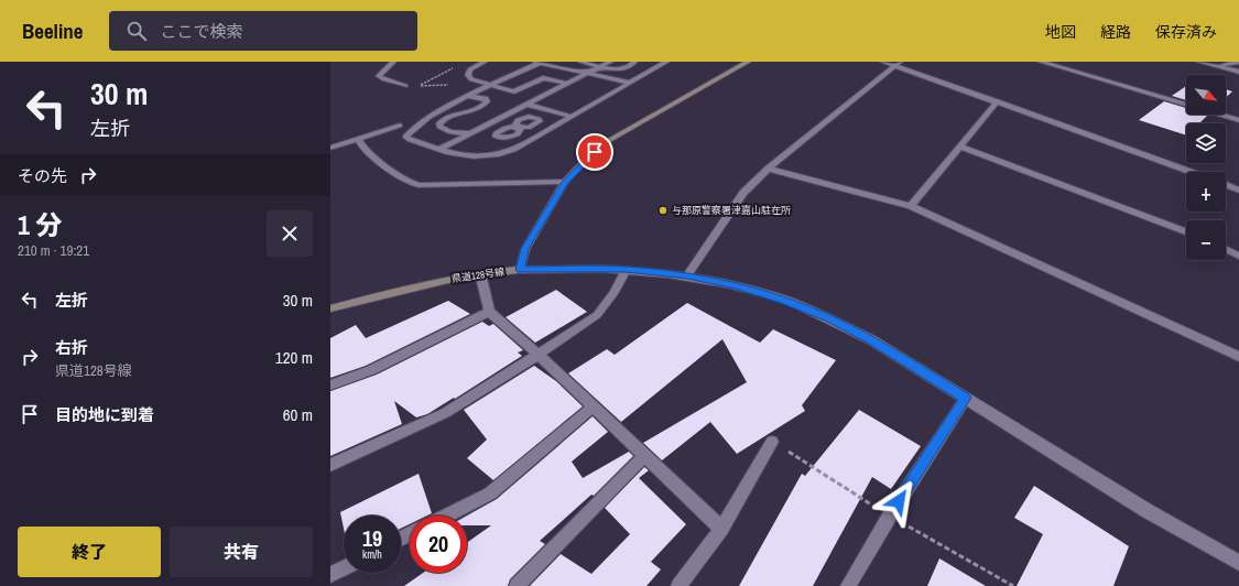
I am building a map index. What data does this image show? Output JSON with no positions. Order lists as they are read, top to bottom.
{
  "streets": {
    "main road": ["県道128号線"]
  },
  "places": ["与那原警察署津嘉山駐在所"],
  "north": "bottom right",
  "page": {
    "header": "Beeline",
    "search": "ここで検索",
    "nav": ["地図", "経路", "保存済み"],
    "turn": ["30 m", "左折"],
    "map_buttons": ["+", "−"],
    "then": "その先",
    "heading": ["1 分", "210 m · 19:21"],
    "list": [
      {
        "name": "左折",
        "value": "30 m"
      },
      {
        "name": "右折",
        "note": "県道128号線",
        "value": "120 m"
      },
      {
        "name": "目的地に到着",
        "value": "60 m"
      }
    ],
    "speed": "19 km/h",
    "limit": "20",
    "buttons": ["終了", "共有"]
  }
}
